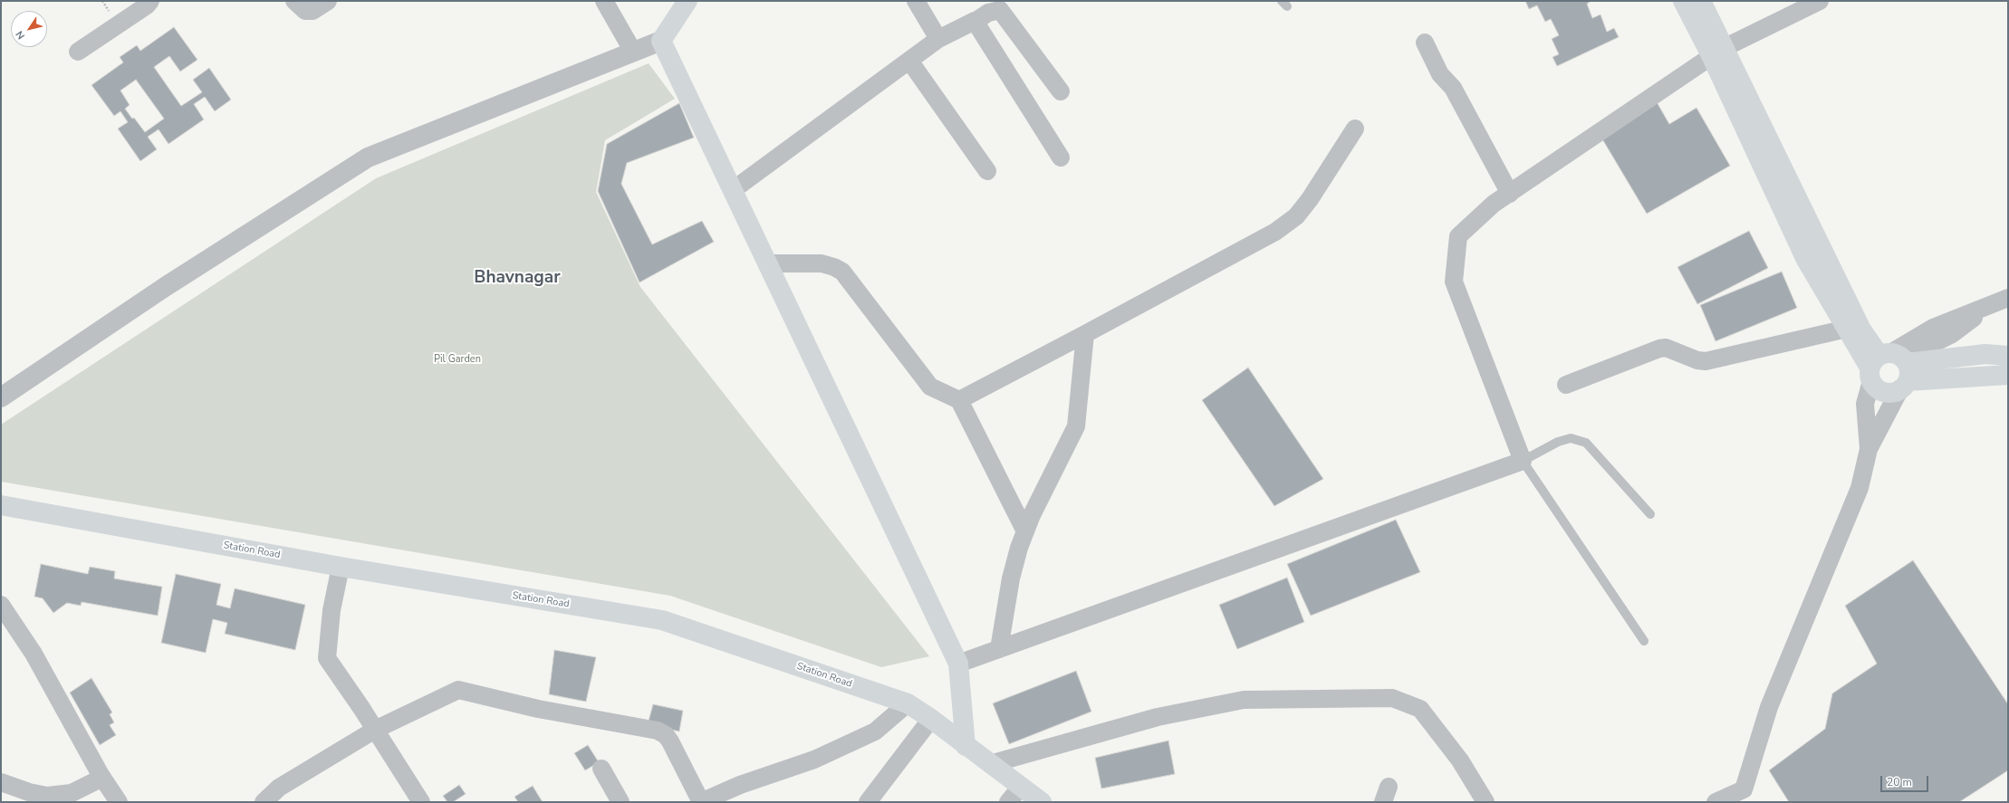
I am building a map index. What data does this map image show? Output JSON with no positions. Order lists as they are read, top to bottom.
{
  "streets": {
    "main road": ["Station Road"]
  },
  "districts": ["Bhavnagar"],
  "parks": ["Pil Garden"],
  "scale_bar": "20 m",
  "north": "bottom left"
}
